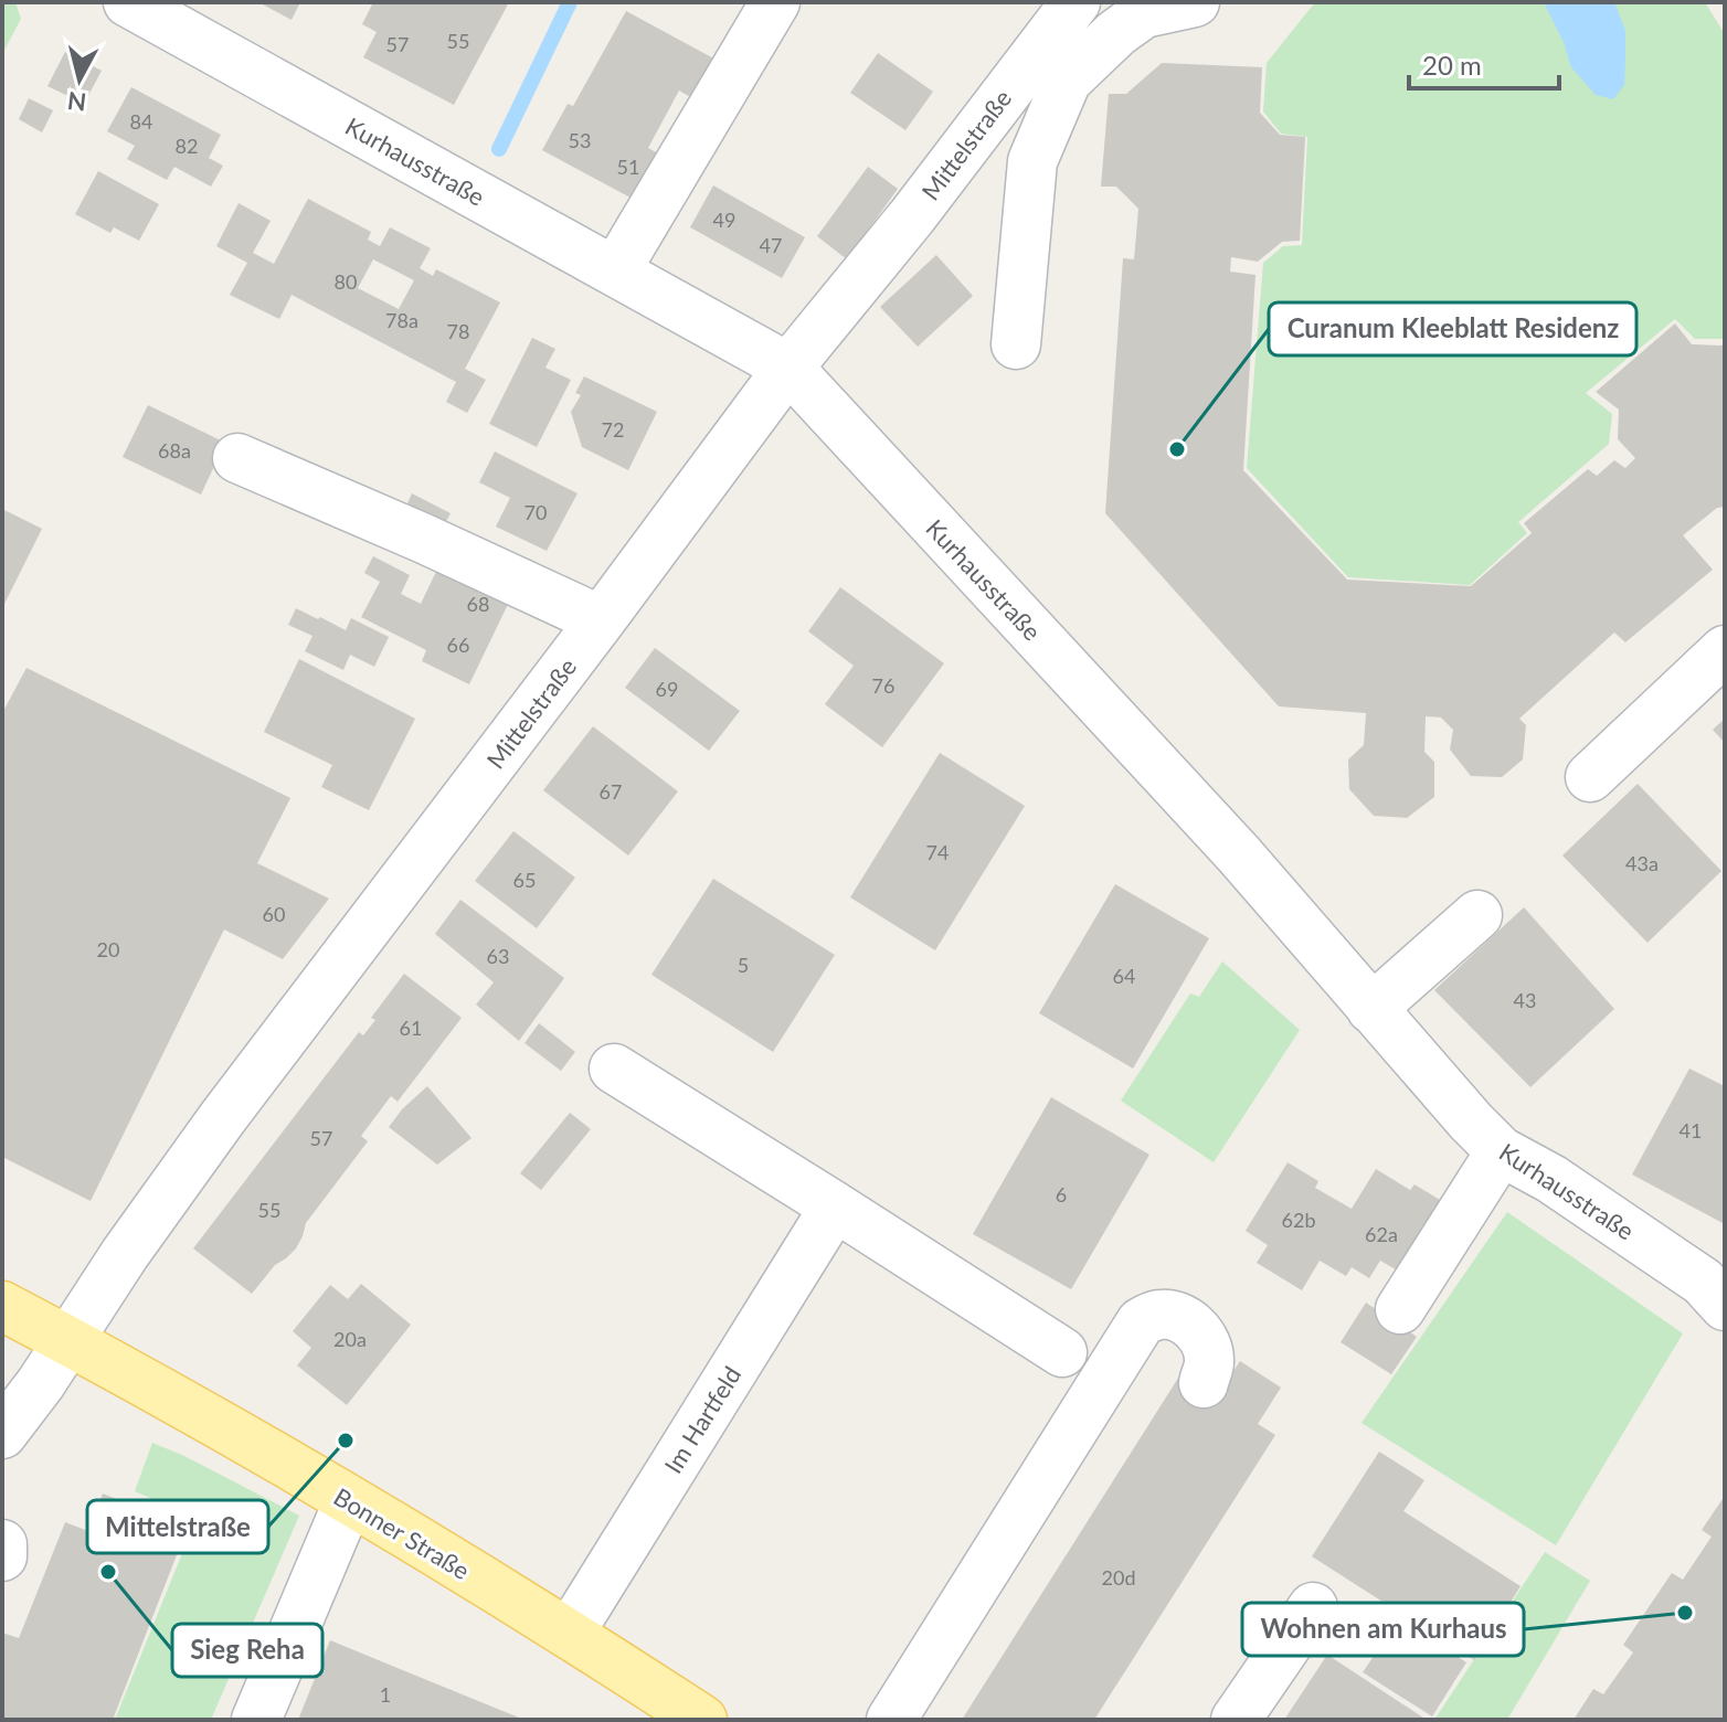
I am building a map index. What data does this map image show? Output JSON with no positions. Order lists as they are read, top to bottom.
{
  "streets": {
    "main road": ["Bonner Straße"],
    "street": ["Mittelstraße", "Kurhausstraße", "Im Hartfeld"]
  },
  "crossings": [
    ["Mittelstraße", "Kurhausstraße"],
    ["Mittelstraße", "Bonner Straße"],
    ["Im Hartfeld", "Bonner Straße"]
  ],
  "places": [
    "Curanum Kleeblatt Residenz",
    "Mittelstraße",
    "Sieg Reha",
    "Wohnen am Kurhaus"
  ],
  "house_numbers": [
    "55",
    "57",
    "84",
    "53",
    "82",
    "51",
    "49",
    "47",
    "80",
    "78a",
    "78",
    "72",
    "68a",
    "70",
    "68",
    "66",
    "76",
    "69",
    "67",
    "74",
    "43a",
    "65",
    "60",
    "20",
    "63",
    "5",
    "64",
    "43",
    "61",
    "41",
    "57",
    "6",
    "55",
    "62b",
    "62a",
    "20a",
    "20d",
    "1"
  ],
  "scale_bar": "20 m",
  "north": "bottom"
}
